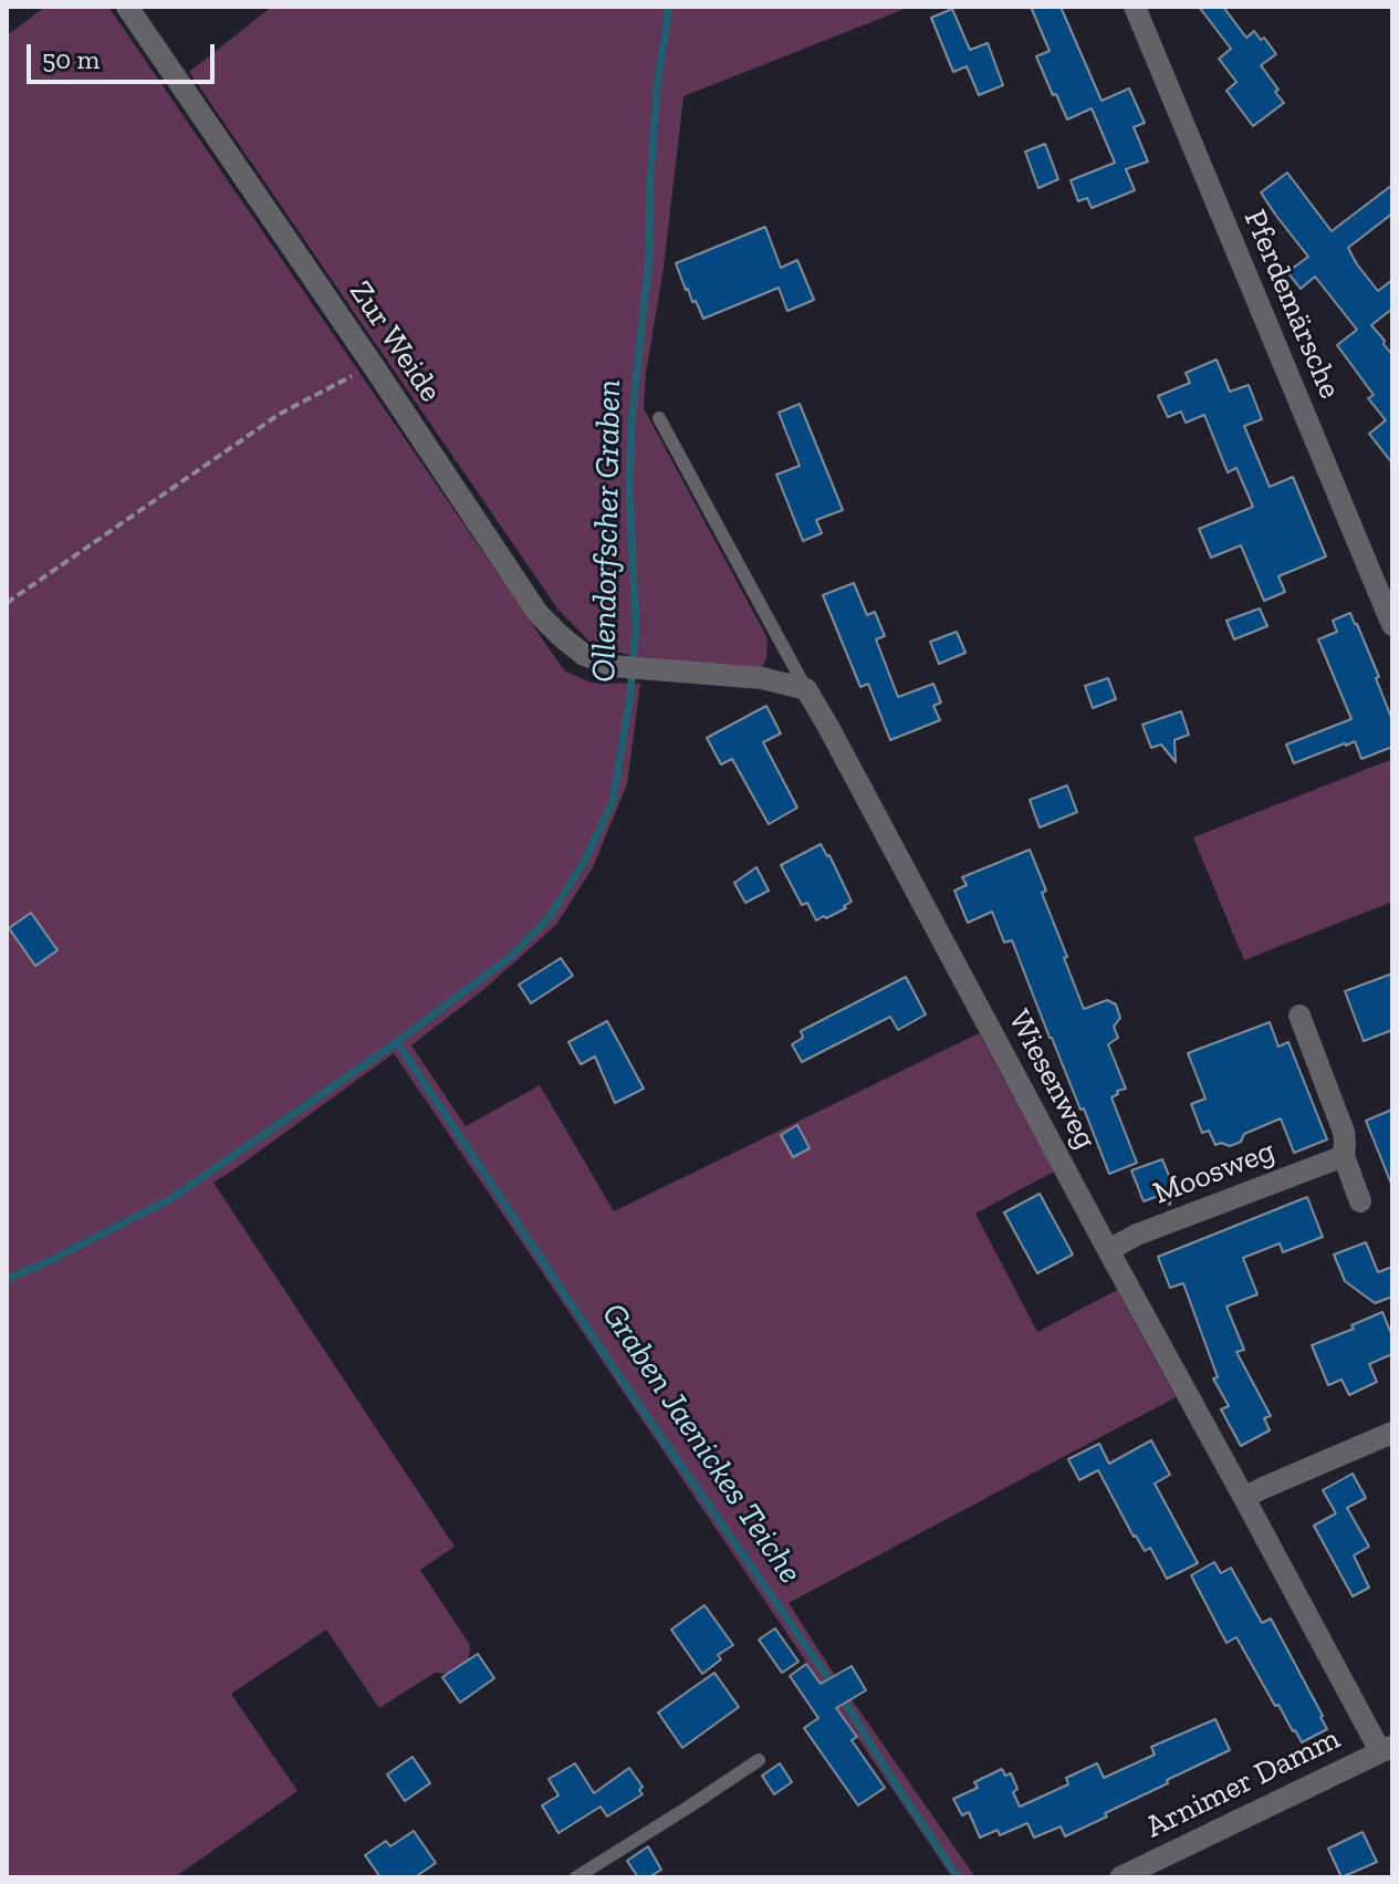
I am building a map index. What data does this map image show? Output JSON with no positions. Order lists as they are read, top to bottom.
{
  "streets": {
    "street": [
      "Pferdemärsche",
      "Zur Weide",
      "Wiesenweg",
      "Moosweg",
      "Arnimer Damm"
    ]
  },
  "crossings": [
    ["Zur Weide", "Wiesenweg"],
    ["Wiesenweg", "Moosweg"],
    ["Wiesenweg", "Arnimer Damm"]
  ],
  "water": ["Ollendorfscher Graben", "Graben Jaenickes Teiche"],
  "scale_bar": "50 m"
}
